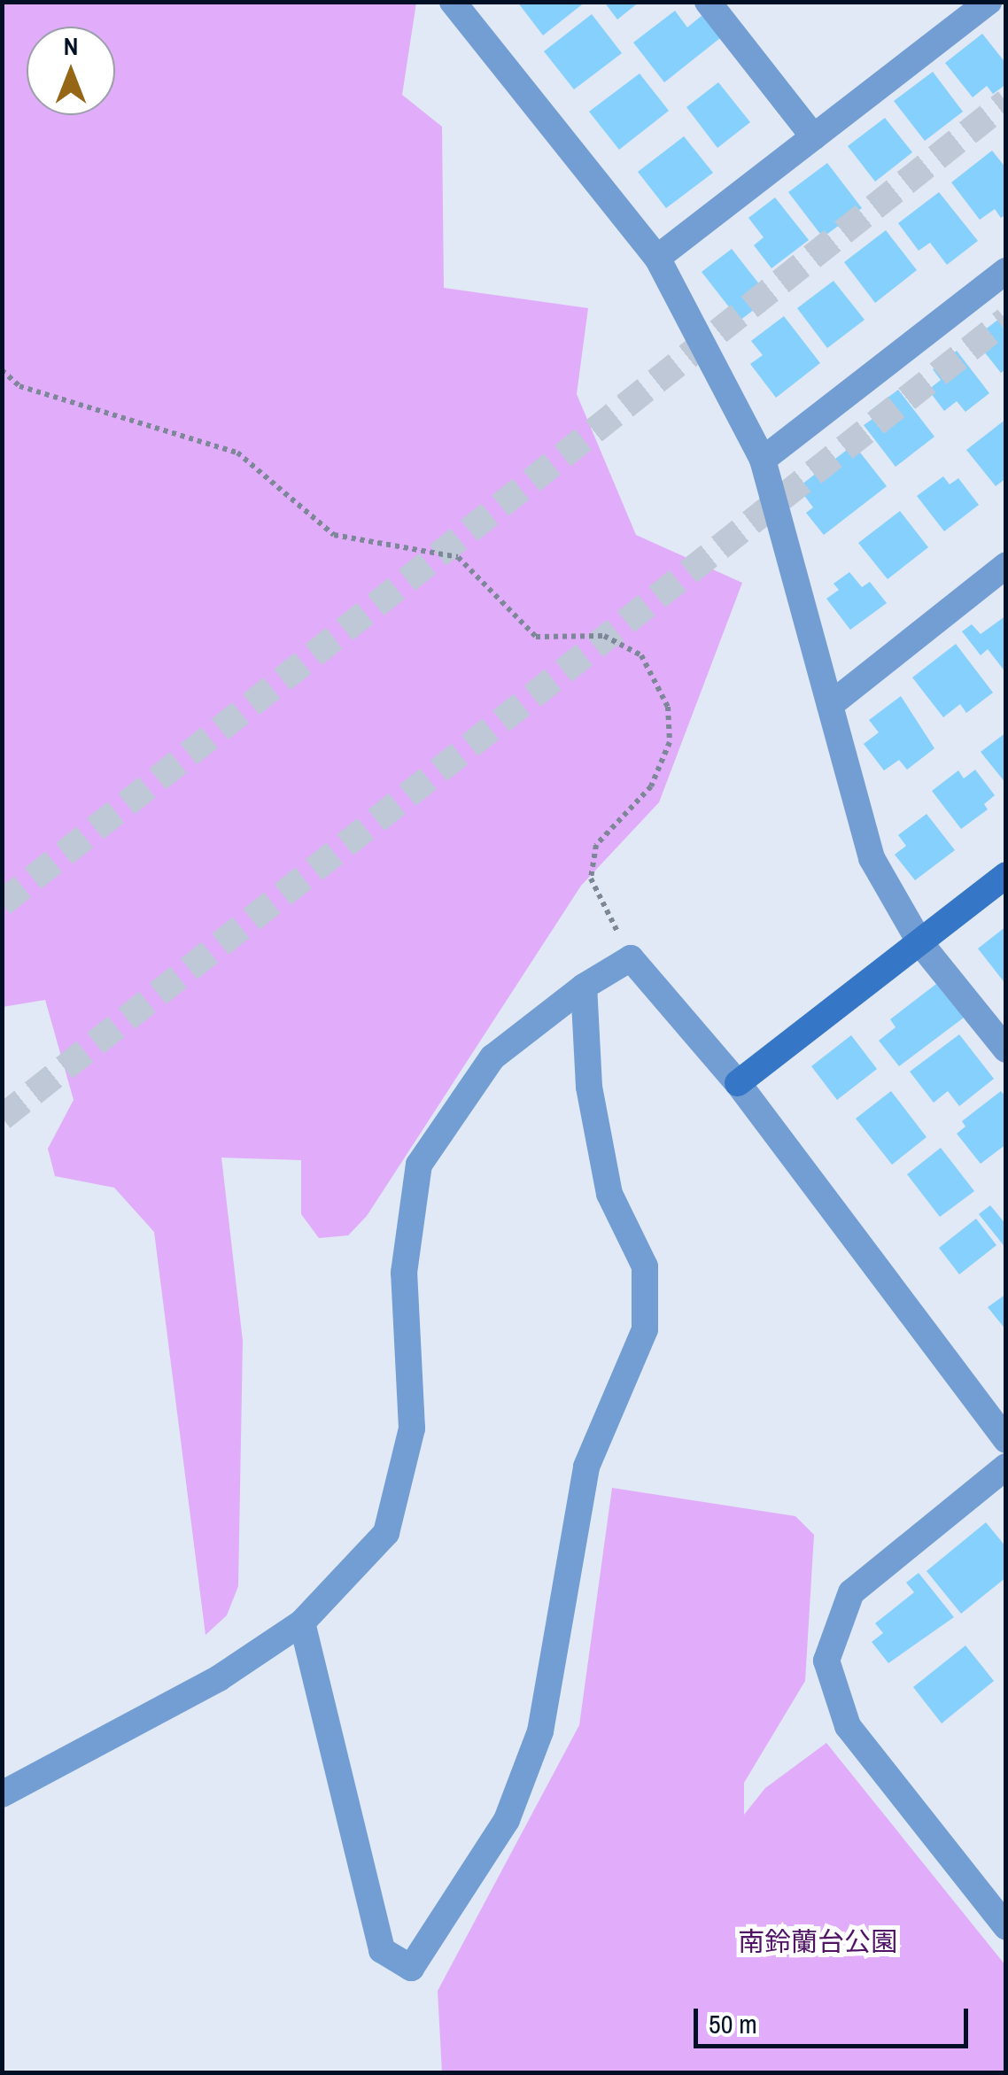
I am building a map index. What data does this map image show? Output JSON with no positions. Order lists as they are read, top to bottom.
{
  "parks": ["南鈴蘭台公園"],
  "scale_bar": "50 m",
  "north": "top"
}
